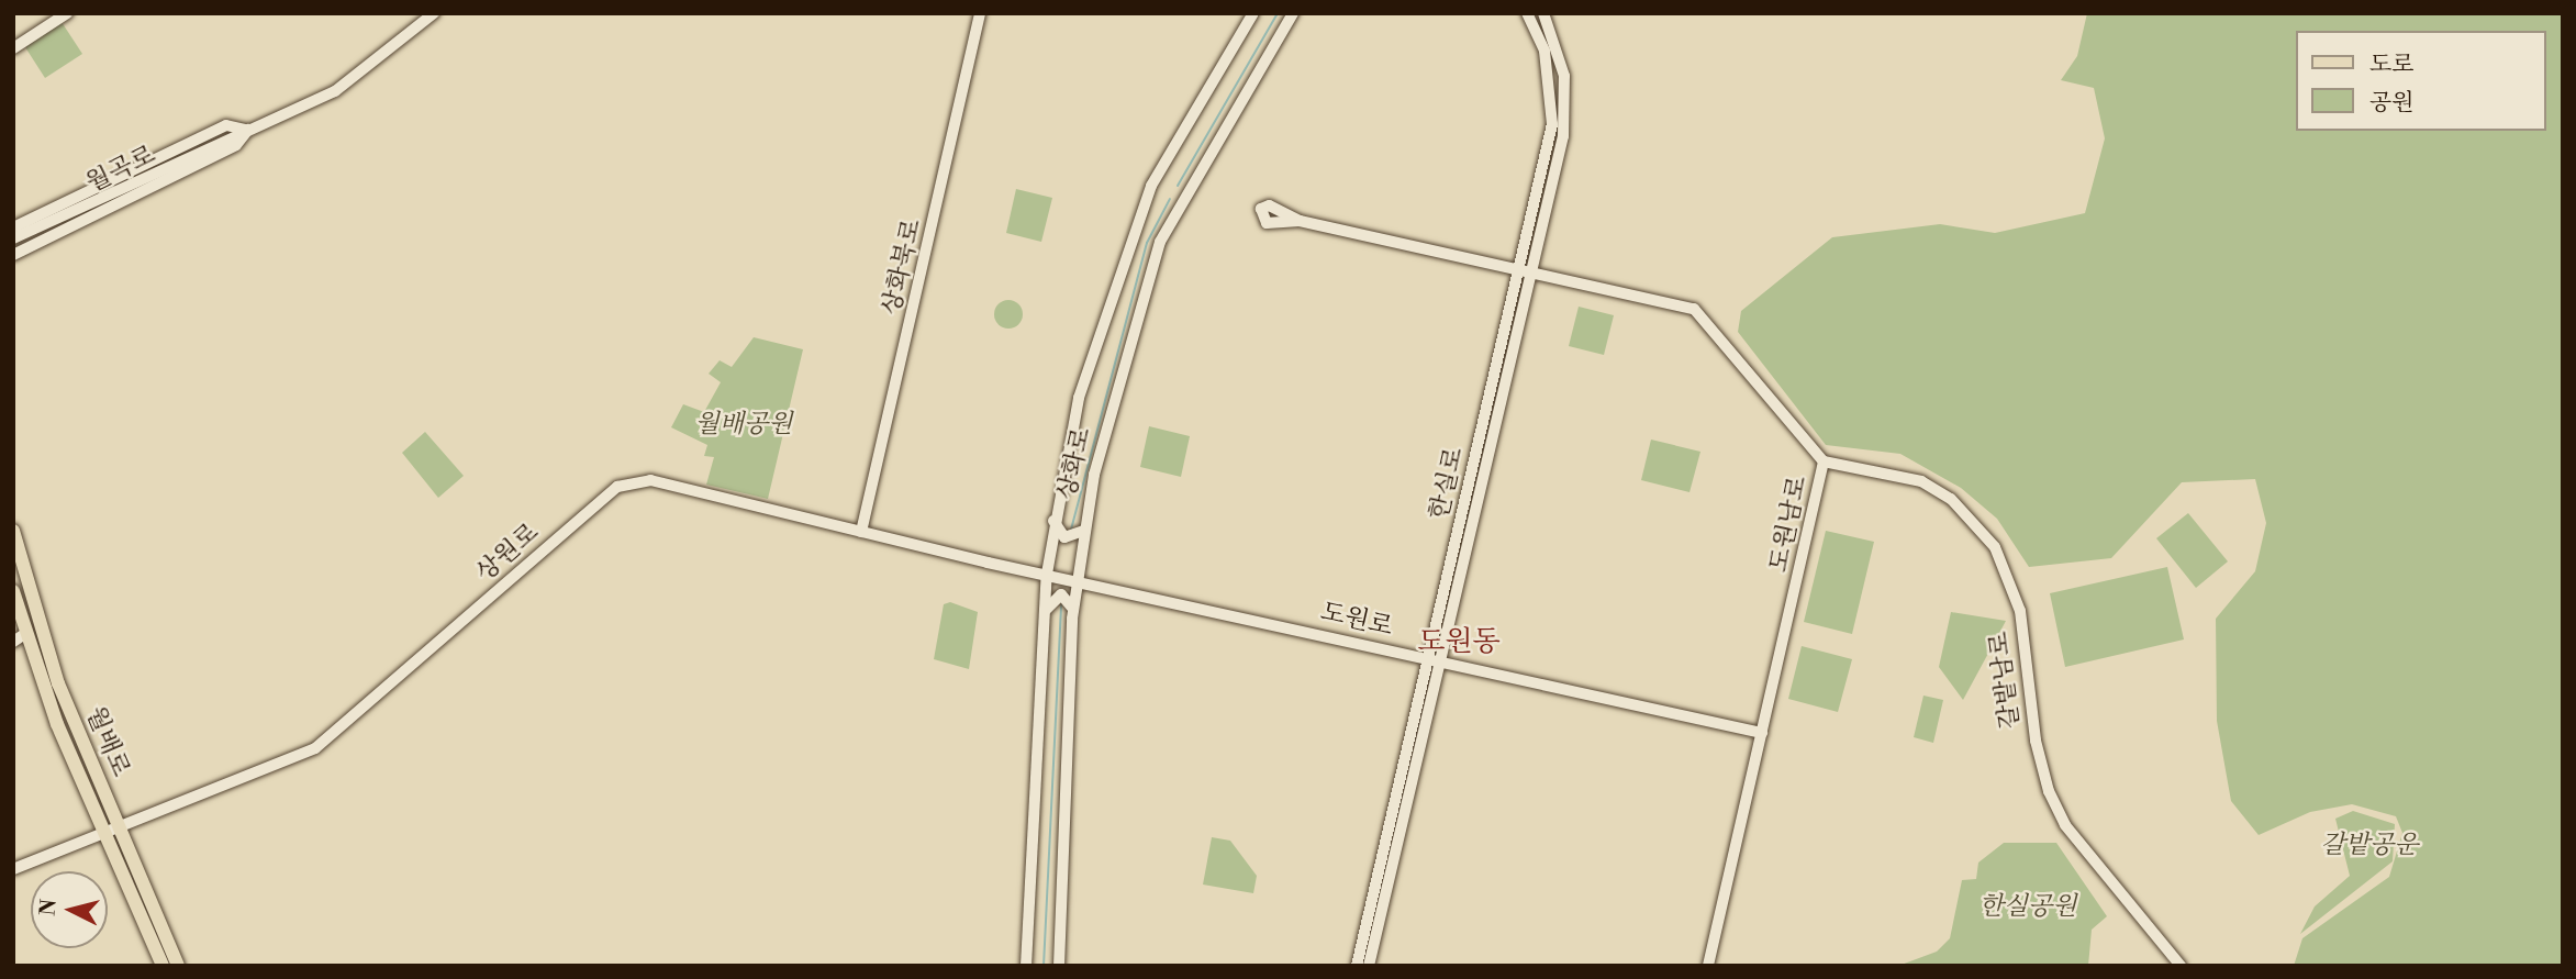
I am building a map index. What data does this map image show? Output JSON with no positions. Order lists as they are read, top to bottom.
{
  "streets": {
    "main road": [
      "월곡로",
      "상화로",
      "한실로",
      "갈밭남로",
      "월배로"
    ],
    "street": [
      "상화북로",
      "도원남로",
      "상원로",
      "도원로"
    ]
  },
  "crossings": [
    ["상화북로", "상원로"],
    ["상화로", "상원로"],
    ["상화로", "도원로"],
    ["한실로", "도원남로"],
    ["한실로", "도원로"],
    ["도원남로", "도원로"],
    ["도원남로", "갈밭남로"],
    ["상원로", "도원로"],
    ["상원로", "월배로"]
  ],
  "districts": ["도원동"],
  "parks": ["월배공원", "갈밭공운", "한실공원"],
  "legend": ["도로", "공원"],
  "north": "left"
}
